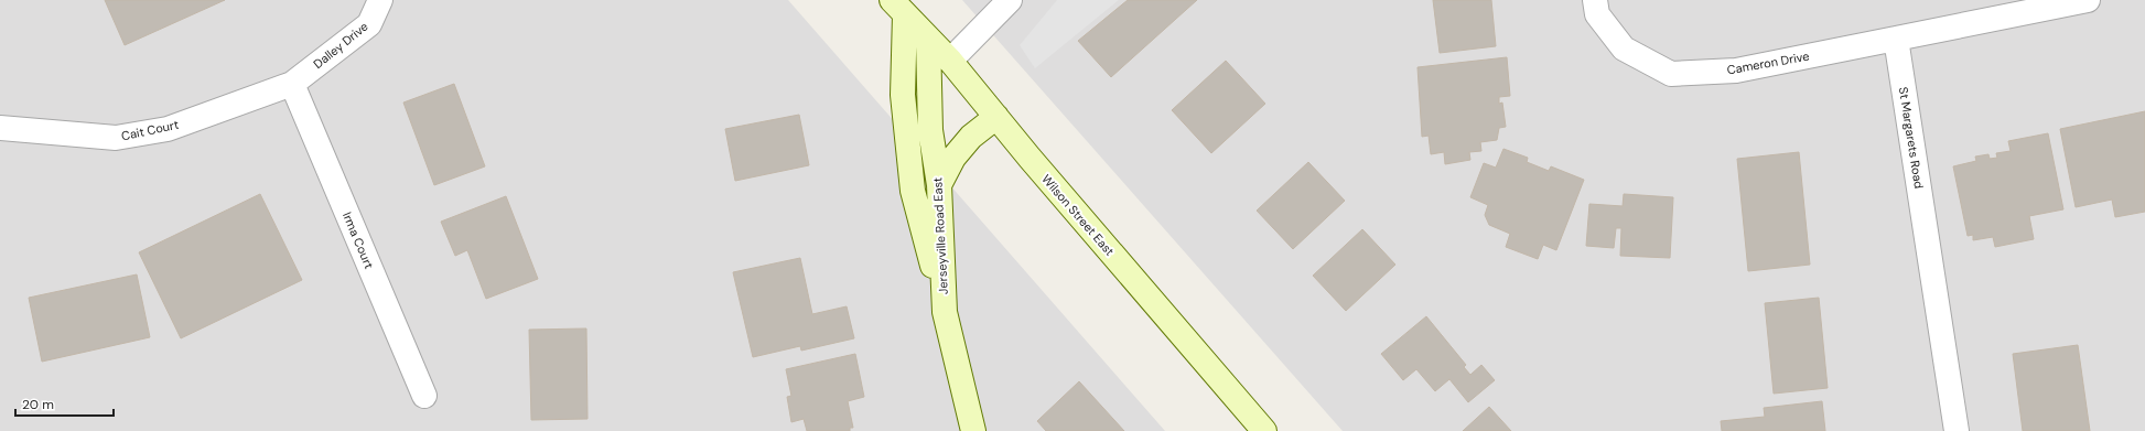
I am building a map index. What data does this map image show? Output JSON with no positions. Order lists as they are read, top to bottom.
{
  "streets": {
    "main road": ["Wilson Street East", "Jerseyville Road East"],
    "street": [
      "Dalley Drive",
      "Cameron Drive",
      "Cait Court",
      "St Margarets Road",
      "Irma Court"
    ]
  },
  "crossings": [
    ["Dalley Drive", "Cait Court"],
    ["Dalley Drive", "Irma Court"],
    ["Cameron Drive", "St Margarets Road"],
    ["Cait Court", "Irma Court"],
    ["Wilson Street East", "Jerseyville Road East"]
  ],
  "scale_bar": "20 m"
}
